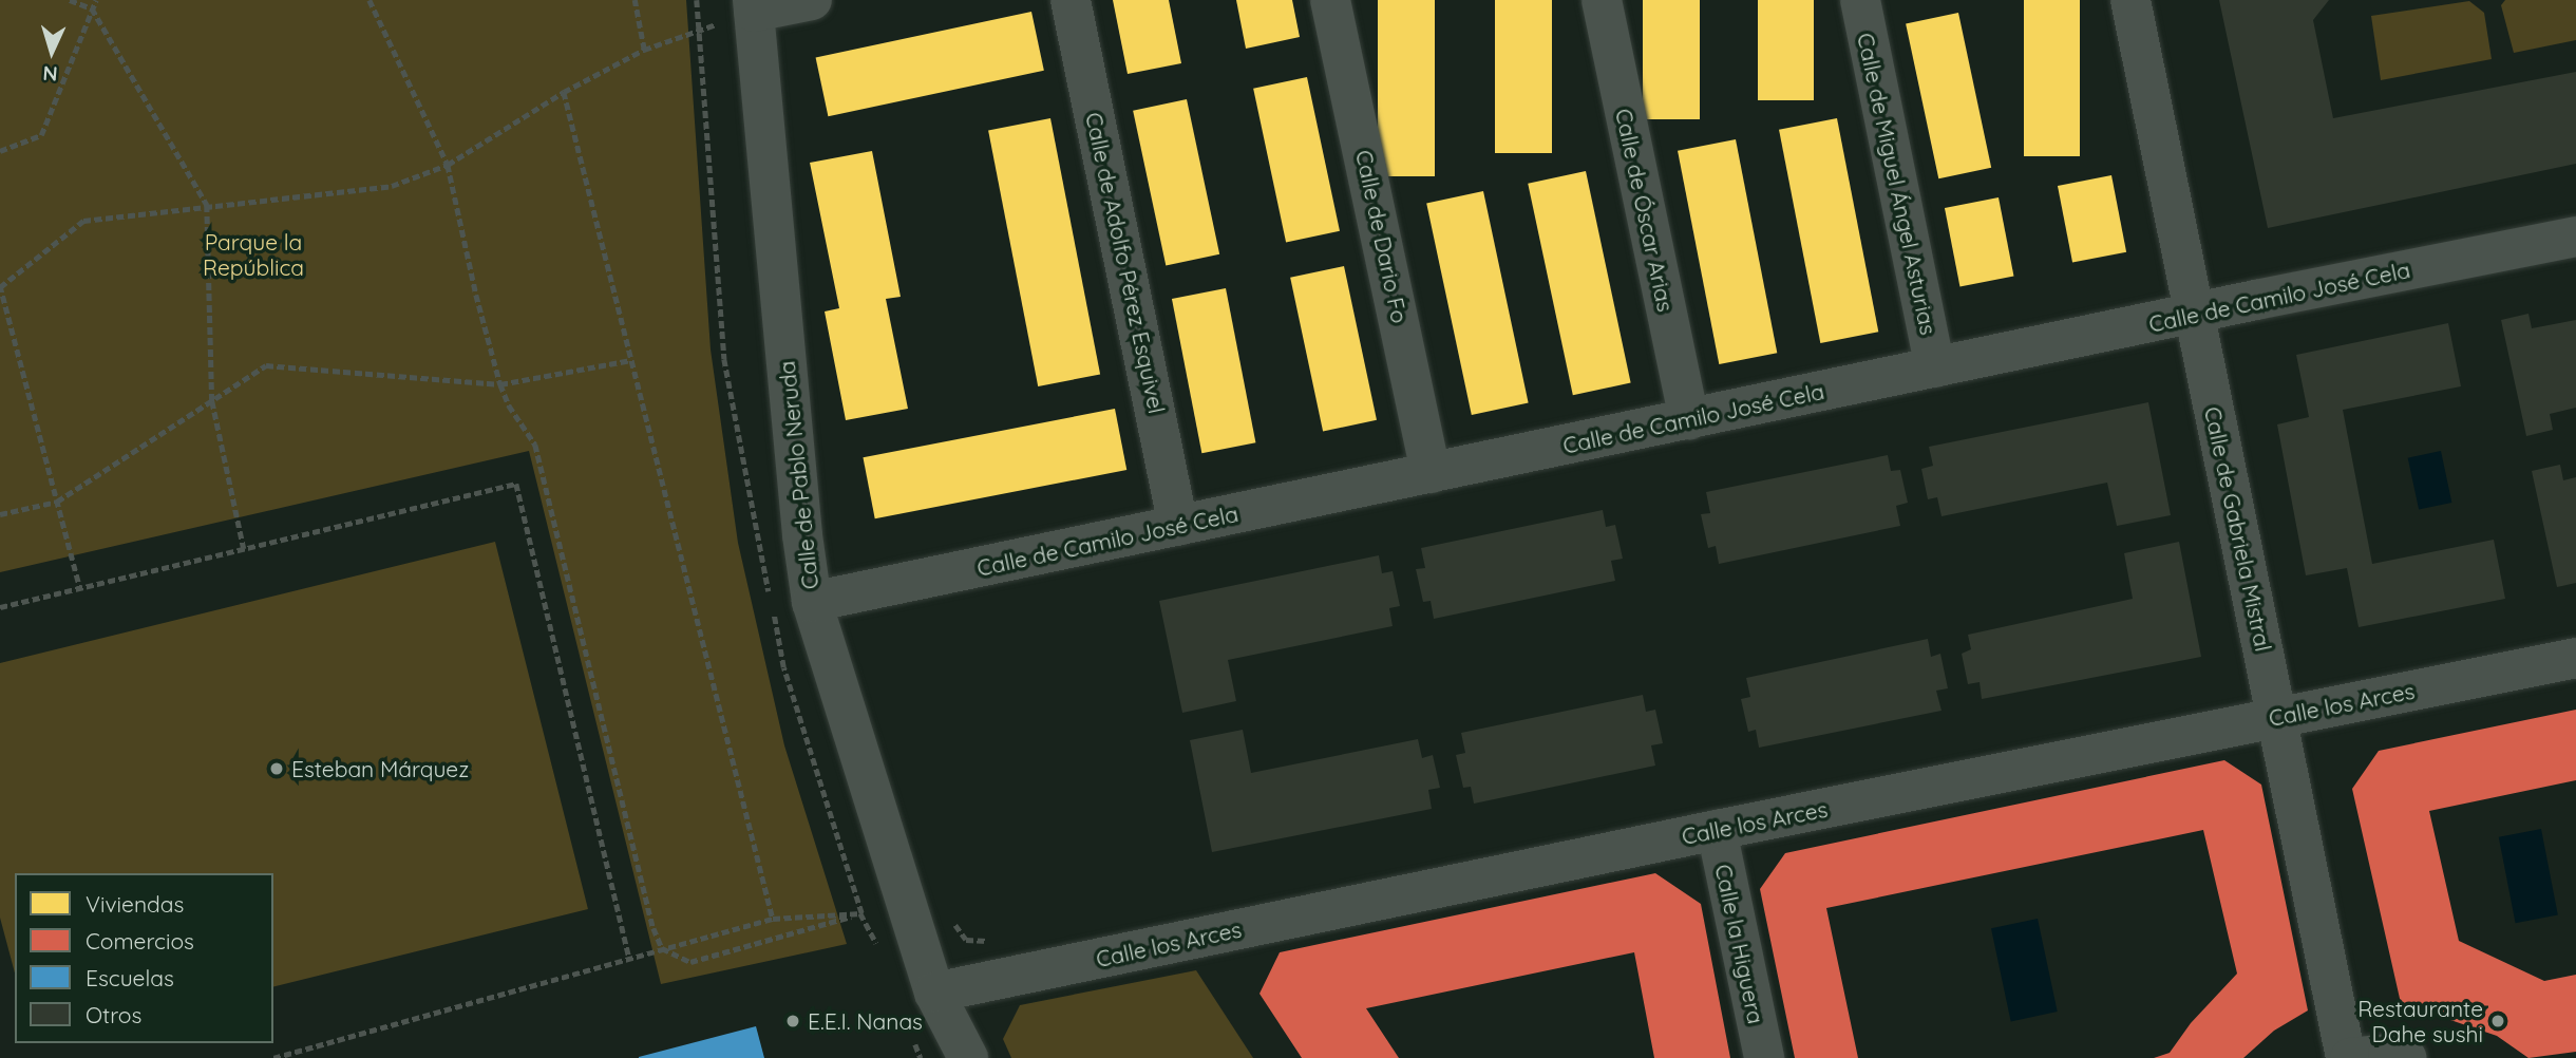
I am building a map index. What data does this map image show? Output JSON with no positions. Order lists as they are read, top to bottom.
{
  "streets": {
    "street": [
      "Calle de Miguel Ángel Asturias",
      "Calle de Óscar Arias",
      "Calle de Dario Fo",
      "Calle de Adolfo Pérez Esquivel",
      "Calle de Camilo José Cela",
      "Calle de Pablo Neruda",
      "Calle de Gabriela Mistral",
      "Calle los Arces",
      "Calle la Higuera"
    ]
  },
  "crossings": [
    ["Calle de Miguel Ángel Asturias", "Calle de Camilo José Cela"],
    ["Calle de Óscar Arias", "Calle de Camilo José Cela"],
    ["Calle de Dario Fo", "Calle de Camilo José Cela"],
    ["Calle de Adolfo Pérez Esquivel", "Calle de Camilo José Cela"],
    ["Calle de Camilo José Cela", "Calle de Pablo Neruda"],
    ["Calle de Camilo José Cela", "Calle de Gabriela Mistral"],
    ["Calle de Pablo Neruda", "Calle los Arces"],
    ["Calle de Gabriela Mistral", "Calle los Arces"],
    ["Calle los Arces", "Calle la Higuera"]
  ],
  "parks": ["Parque la República"],
  "places": ["Esteban Márquez", "E.E.I. Nanas", "Restaurante Dahe sushi"],
  "legend": [
    "Viviendas",
    "Comercios",
    "Escuelas",
    "Otros"
  ],
  "north": "bottom"
}
